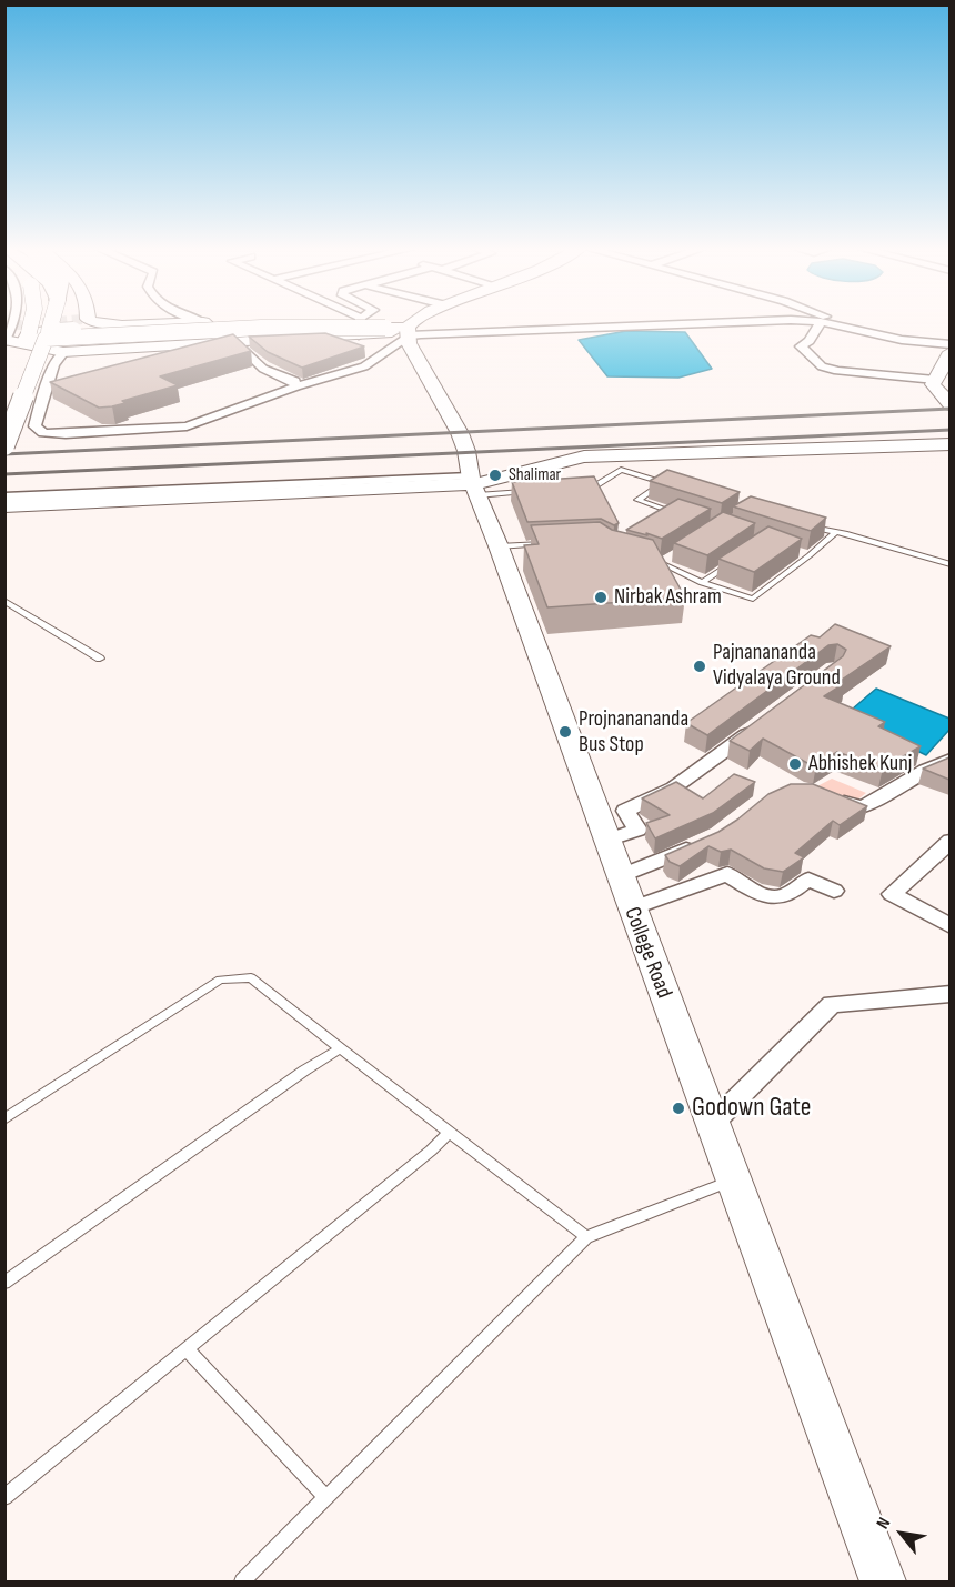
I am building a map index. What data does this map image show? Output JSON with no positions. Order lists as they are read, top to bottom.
{
  "streets": {
    "street": ["College Road"]
  },
  "places": [
    "Shalimar",
    "Nirbak Ashram",
    "Pajnanananda Vidyalaya Ground",
    "Projnanananda Bus Stop",
    "Abhishek Kunj",
    "Godown Gate"
  ],
  "north": "top left"
}
